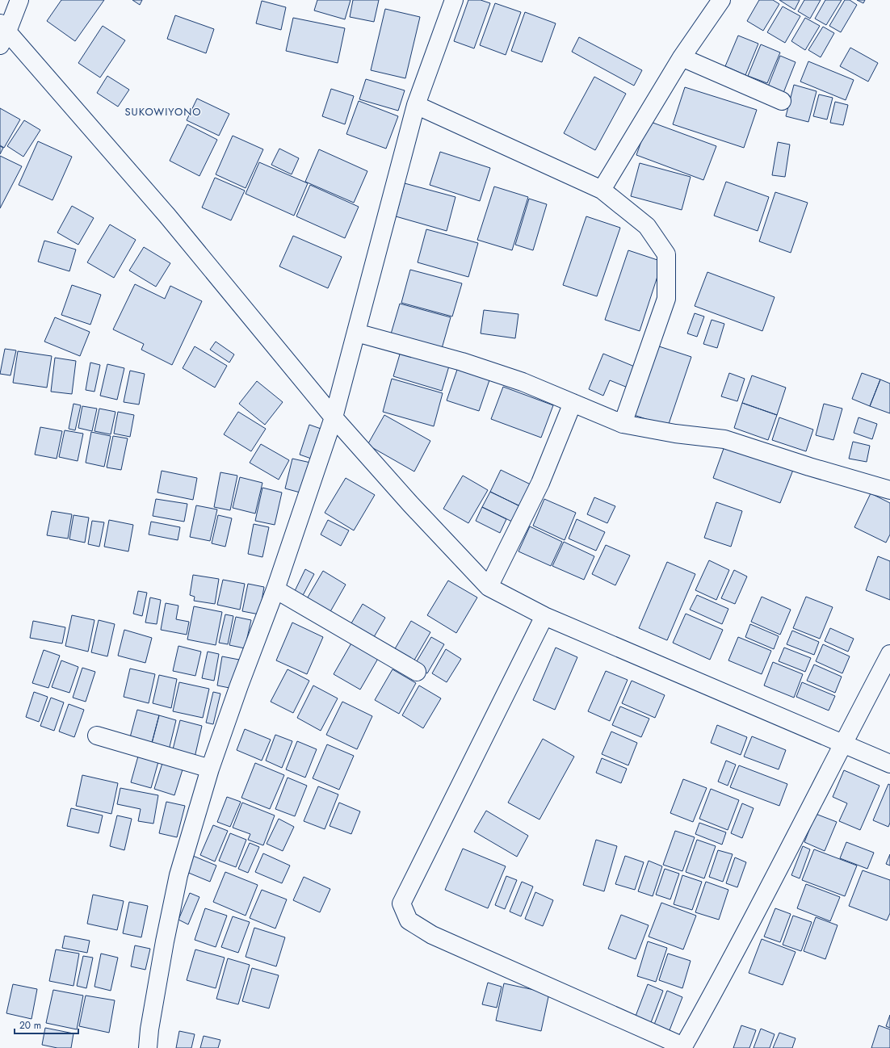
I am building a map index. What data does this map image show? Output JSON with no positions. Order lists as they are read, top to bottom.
{
  "districts": ["SUKOWIYONO"],
  "scale_bar": "20 m"
}
